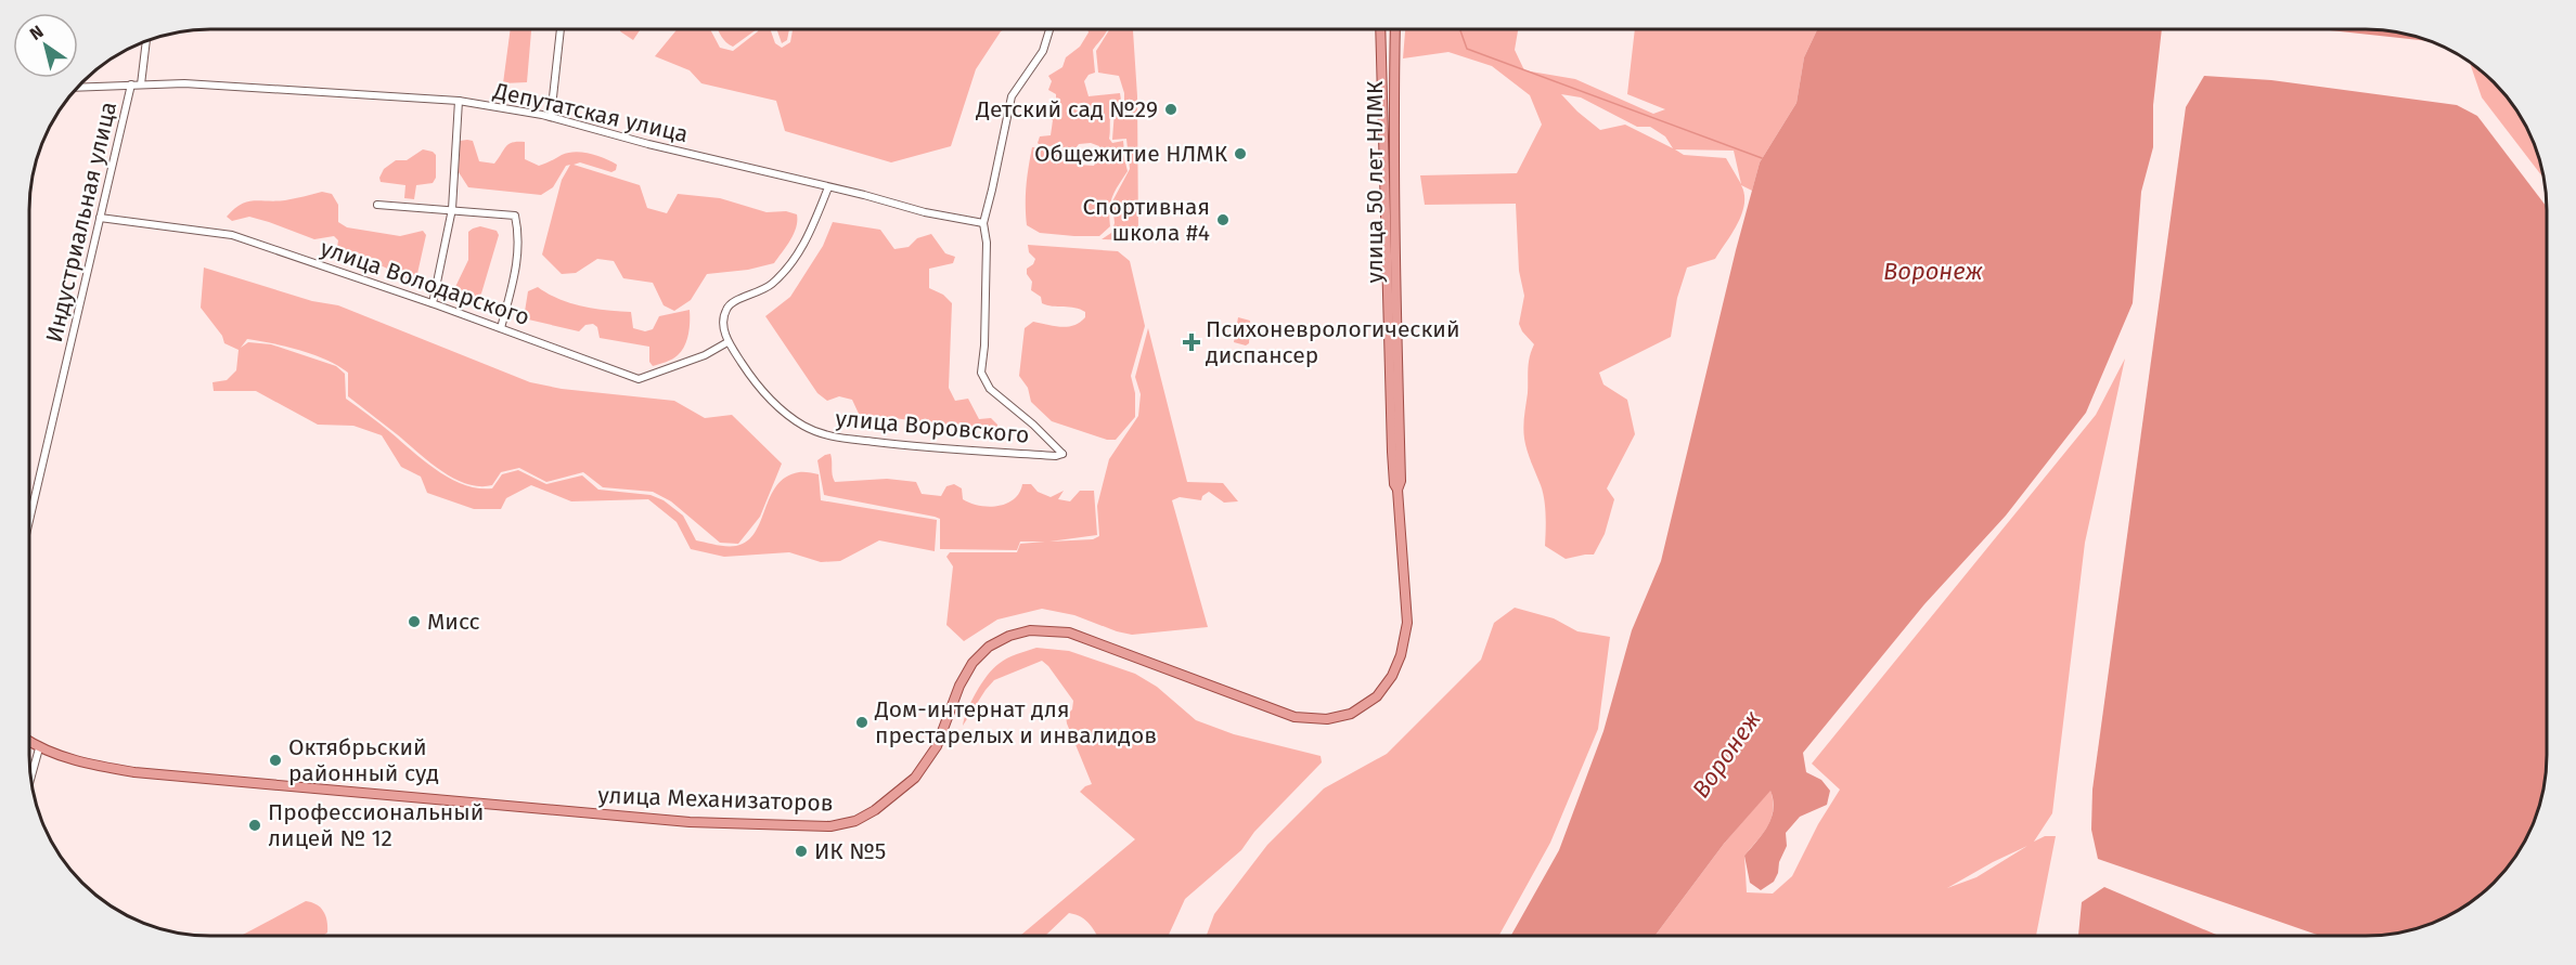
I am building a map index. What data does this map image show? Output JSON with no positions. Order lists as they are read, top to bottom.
{
  "streets": {
    "main road": ["улица 50 лет НЛМК", "улица Механизаторов"],
    "street": [
      "Депутатская улица",
      "Индустриальная улица",
      "улица Володарского",
      "улица Воровского"
    ]
  },
  "crossings": [
    ["Депутатская улица", "Индустриальная улица"],
    ["Депутатская улица", "улица Воровского"],
    ["улица 50 лет НЛМК", "улица Механизаторов"],
    ["Индустриальная улица", "улица Володарского"],
    ["улица Володарского", "улица Воровского"]
  ],
  "water": ["Воронеж"],
  "places": {
    "other": [
      "Детский сад №29",
      "Общежитие НЛМК",
      "Спортивная школа #4",
      "Мисс",
      "Дом-интернат для престарелых и инвалидов",
      "Октябрьский районный суд",
      "Профессиональный лицей № 12",
      "ИК №5"
    ],
    "health": ["Психоневрологический диспансер"]
  },
  "north": "top left"
}
